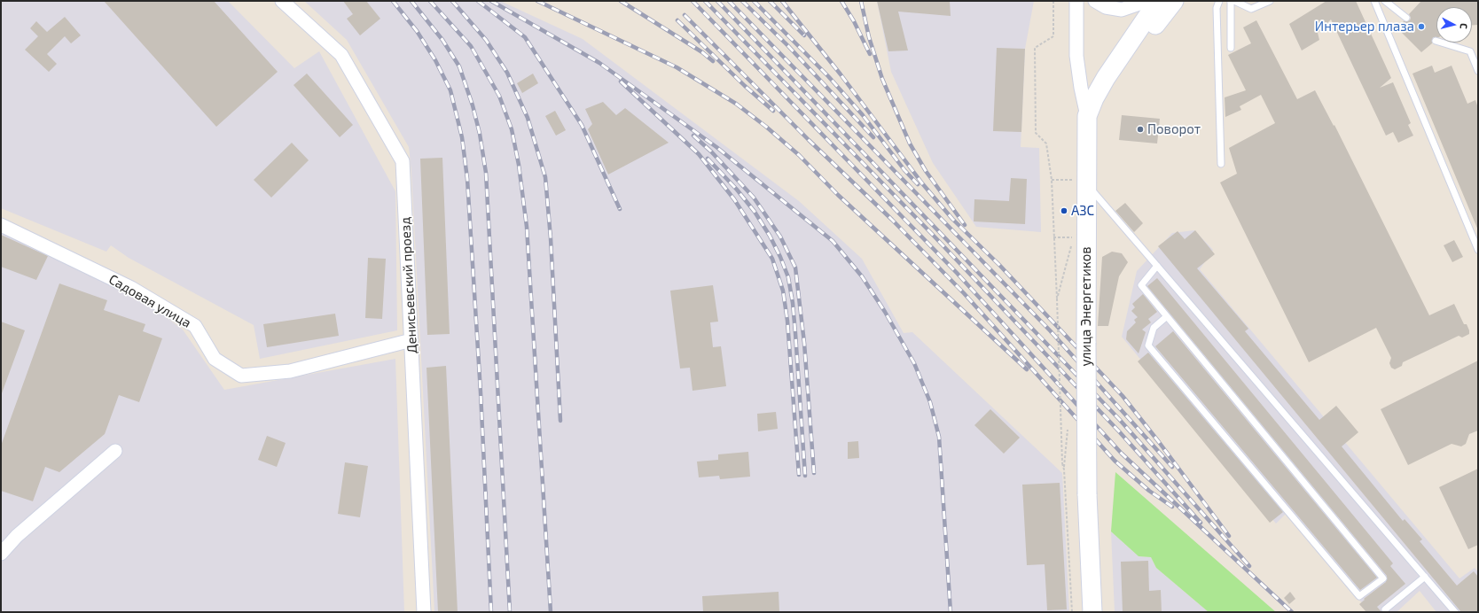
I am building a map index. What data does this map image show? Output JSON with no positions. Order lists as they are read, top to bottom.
{
  "streets": {
    "main road": ["улица Энергетиков"],
    "street": ["Денисьевский проезд", "Садовая улица"]
  },
  "crossings": [
    ["Денисьевский проезд", "Садовая улица"]
  ],
  "places": ["Интерьер плаза", "Поворот", "АЗС"],
  "north": "right"
}
